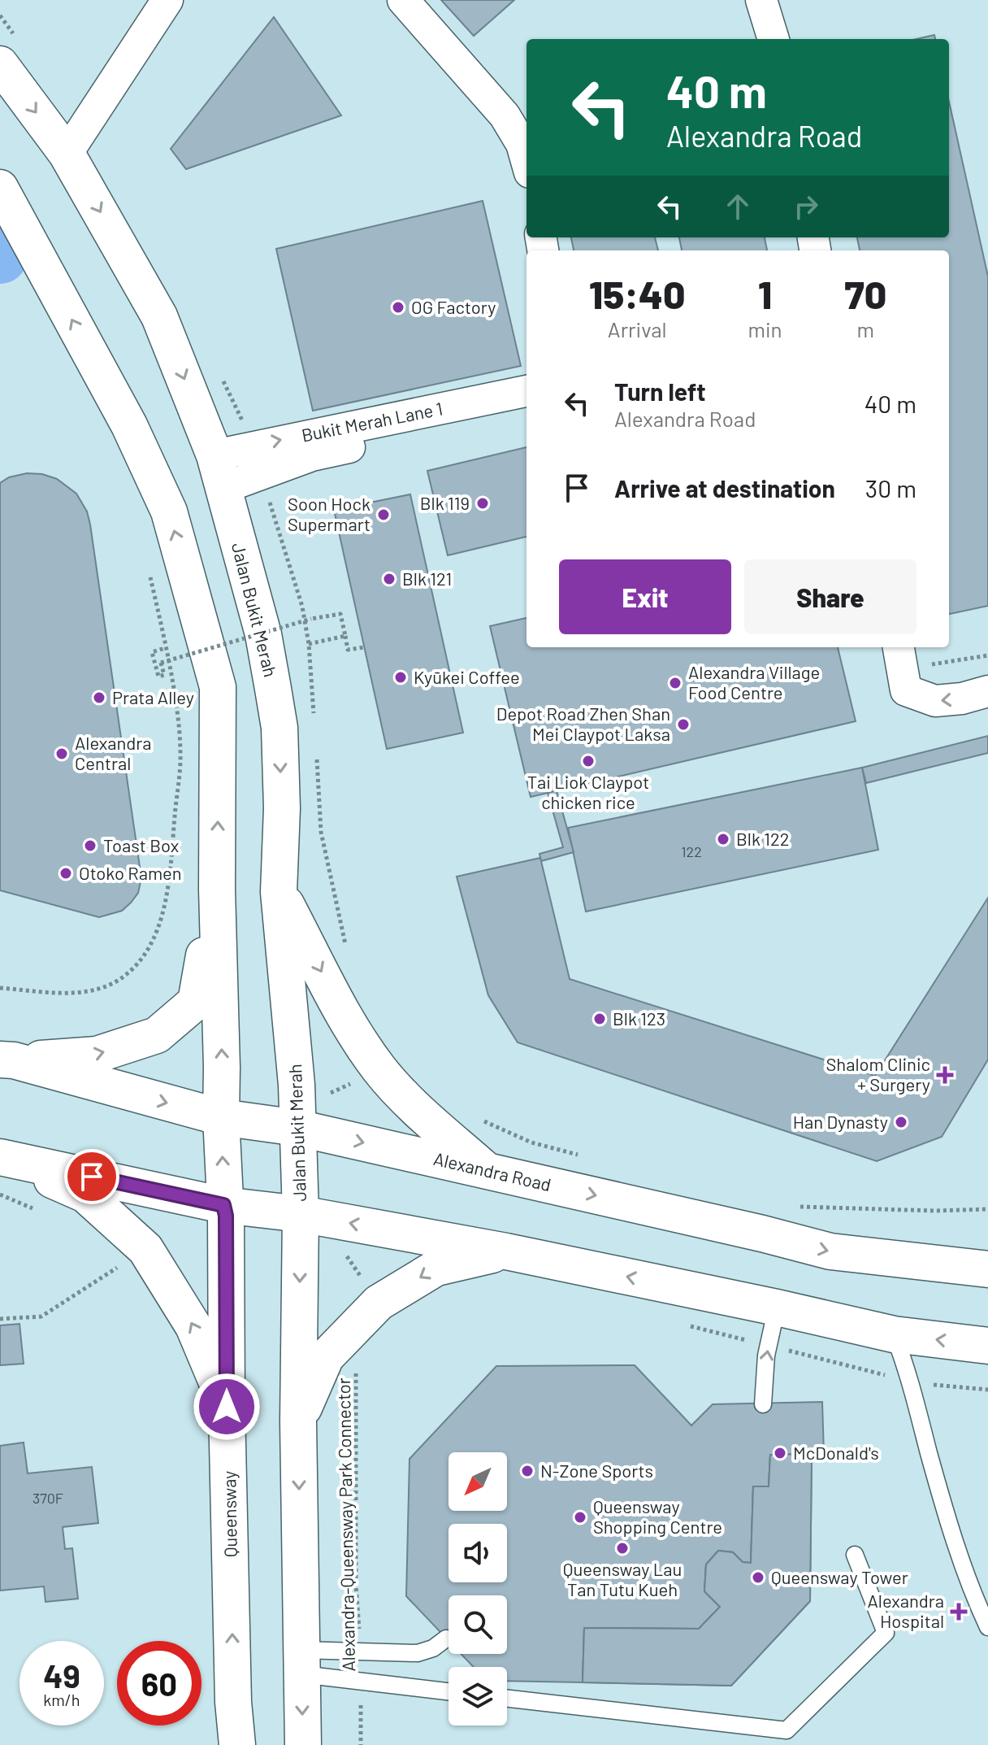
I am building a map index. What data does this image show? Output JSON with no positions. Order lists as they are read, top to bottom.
{
  "streets": {
    "main road": ["Jalan Bukit Merah", "Alexandra Road", "Queensway"],
    "street": ["Bukit Merah Lane 1"],
    "path": ["Alexandra-Queensway Park Connector"]
  },
  "crossings": [
    ["Bukit Merah Lane 1", "Jalan Bukit Merah"],
    ["Jalan Bukit Merah", "Alexandra Road"]
  ],
  "places": {
    "other": [
      "OG Factory",
      "Blk 119",
      "Soon Hock Supermart",
      "Blk 121",
      "Kyūkei Coffee",
      "Alexandra Village Food Centre",
      "Prata Alley",
      "Depot Road Zhen Shan Mei Claypot Laksa",
      "Alexandra Central",
      "Tai Liok Claypot chicken rice",
      "Blk 122",
      "Toast Box",
      "Otoko Ramen",
      "Blk 123",
      "Han Dynasty",
      "McDonald's",
      "N-Zone Sports",
      "Queensway Shopping Centre",
      "Queensway Lau Tan Tutu Kueh",
      "Queensway Tower"
    ],
    "health": ["Shalom Clinic + Surgery", "Alexandra Hospital"]
  },
  "house_numbers": ["122", "370F"],
  "north": "bottom left",
  "page": {
    "turn": ["40 m", "Alexandra Road"],
    "eta": [
      "15:40",
      "Arrival",
      "1",
      "min",
      "70",
      "m"
    ],
    "list": [
      {
        "name": "Turn left",
        "note": "Alexandra Road",
        "value": "40 m"
      },
      {
        "name": "Arrive at destination",
        "value": "30 m"
      }
    ],
    "buttons": ["Exit", "Share"],
    "speed": "49 km/h",
    "limit": "60"
  }
}
